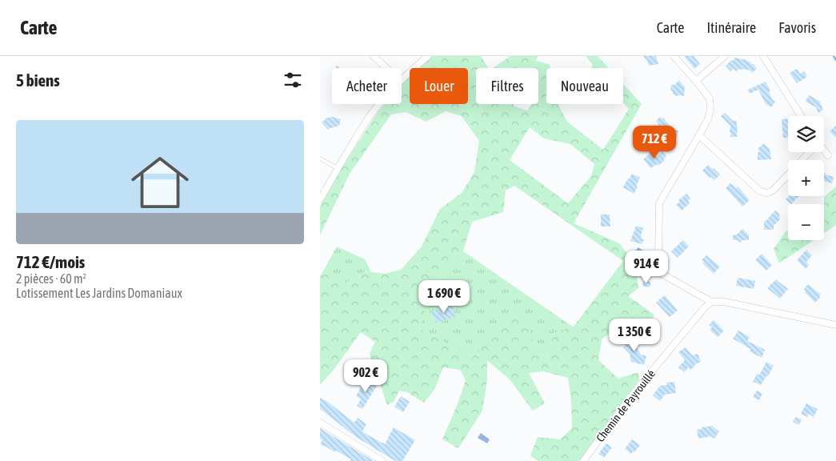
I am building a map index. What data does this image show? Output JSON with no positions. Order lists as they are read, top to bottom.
{
  "streets": {
    "street": ["Chemin de Payrouillé"]
  },
  "page": {
    "header": "Carte",
    "nav": ["Carte", "Itinéraire", "Favoris"],
    "heading": "5 biens",
    "chip": [
      "Acheter",
      "Louer",
      "Filtres",
      "Nouveau"
    ],
    "list": [
      {
        "name": "712 €/mois",
        "note": "2 pièces · 60 m² · Lotissement Les Jardins Domaniaux"
      }
    ],
    "map_buttons": ["+", "−"],
    "price": [
      "712 €",
      "914 €",
      "1 690 €",
      "1 350 €",
      "902 €"
    ]
  }
}
